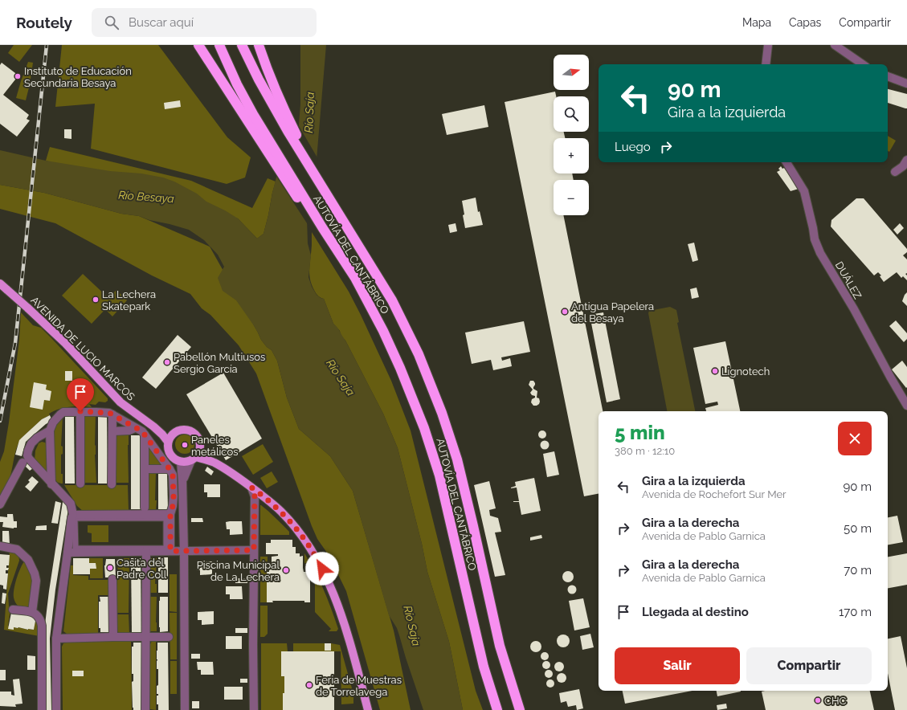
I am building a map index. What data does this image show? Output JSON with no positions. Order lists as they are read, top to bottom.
{
  "streets": {
    "highway": ["AUTOVÍA DEL CANTÁBRICO"],
    "main road": ["AVENIDA DE LUCIO MARCOS"],
    "street": ["DUÁLEZ"]
  },
  "water": ["Río Saja", "Río Besaya"],
  "places": [
    "Instituto de Educación Secundaria Besaya",
    "La Lechera Skatepark",
    "Antigua Papelera del Besaya",
    "Pabellón Multiusos Sergio García",
    "Lignotech",
    "Paneles metálicos",
    "Casita del Padre Coll",
    "Piscina Municipal de La Lechera",
    "Feria de Muestras de Torrelavega",
    "CHC"
  ],
  "north": "right",
  "page": {
    "header": "Routely",
    "search": "Buscar aquí",
    "nav": ["Mapa", "Capas", "Compartir"],
    "map_buttons": ["+", "−"],
    "turn": ["90 m", "Gira a la izquierda"],
    "then": "Luego",
    "heading": ["5 min", "380 m · 12:10"],
    "list": [
      {
        "name": "Gira a la izquierda",
        "note": "Avenida de Rochefort Sur Mer",
        "value": "90 m"
      },
      {
        "name": "Gira a la derecha",
        "note": "Avenida de Pablo Garnica",
        "value": "50 m"
      },
      {
        "name": "Gira a la derecha",
        "note": "Avenida de Pablo Garnica",
        "value": "70 m"
      },
      {
        "name": "Llegada al destino",
        "value": "170 m"
      }
    ],
    "buttons": ["Salir", "Compartir"]
  }
}
